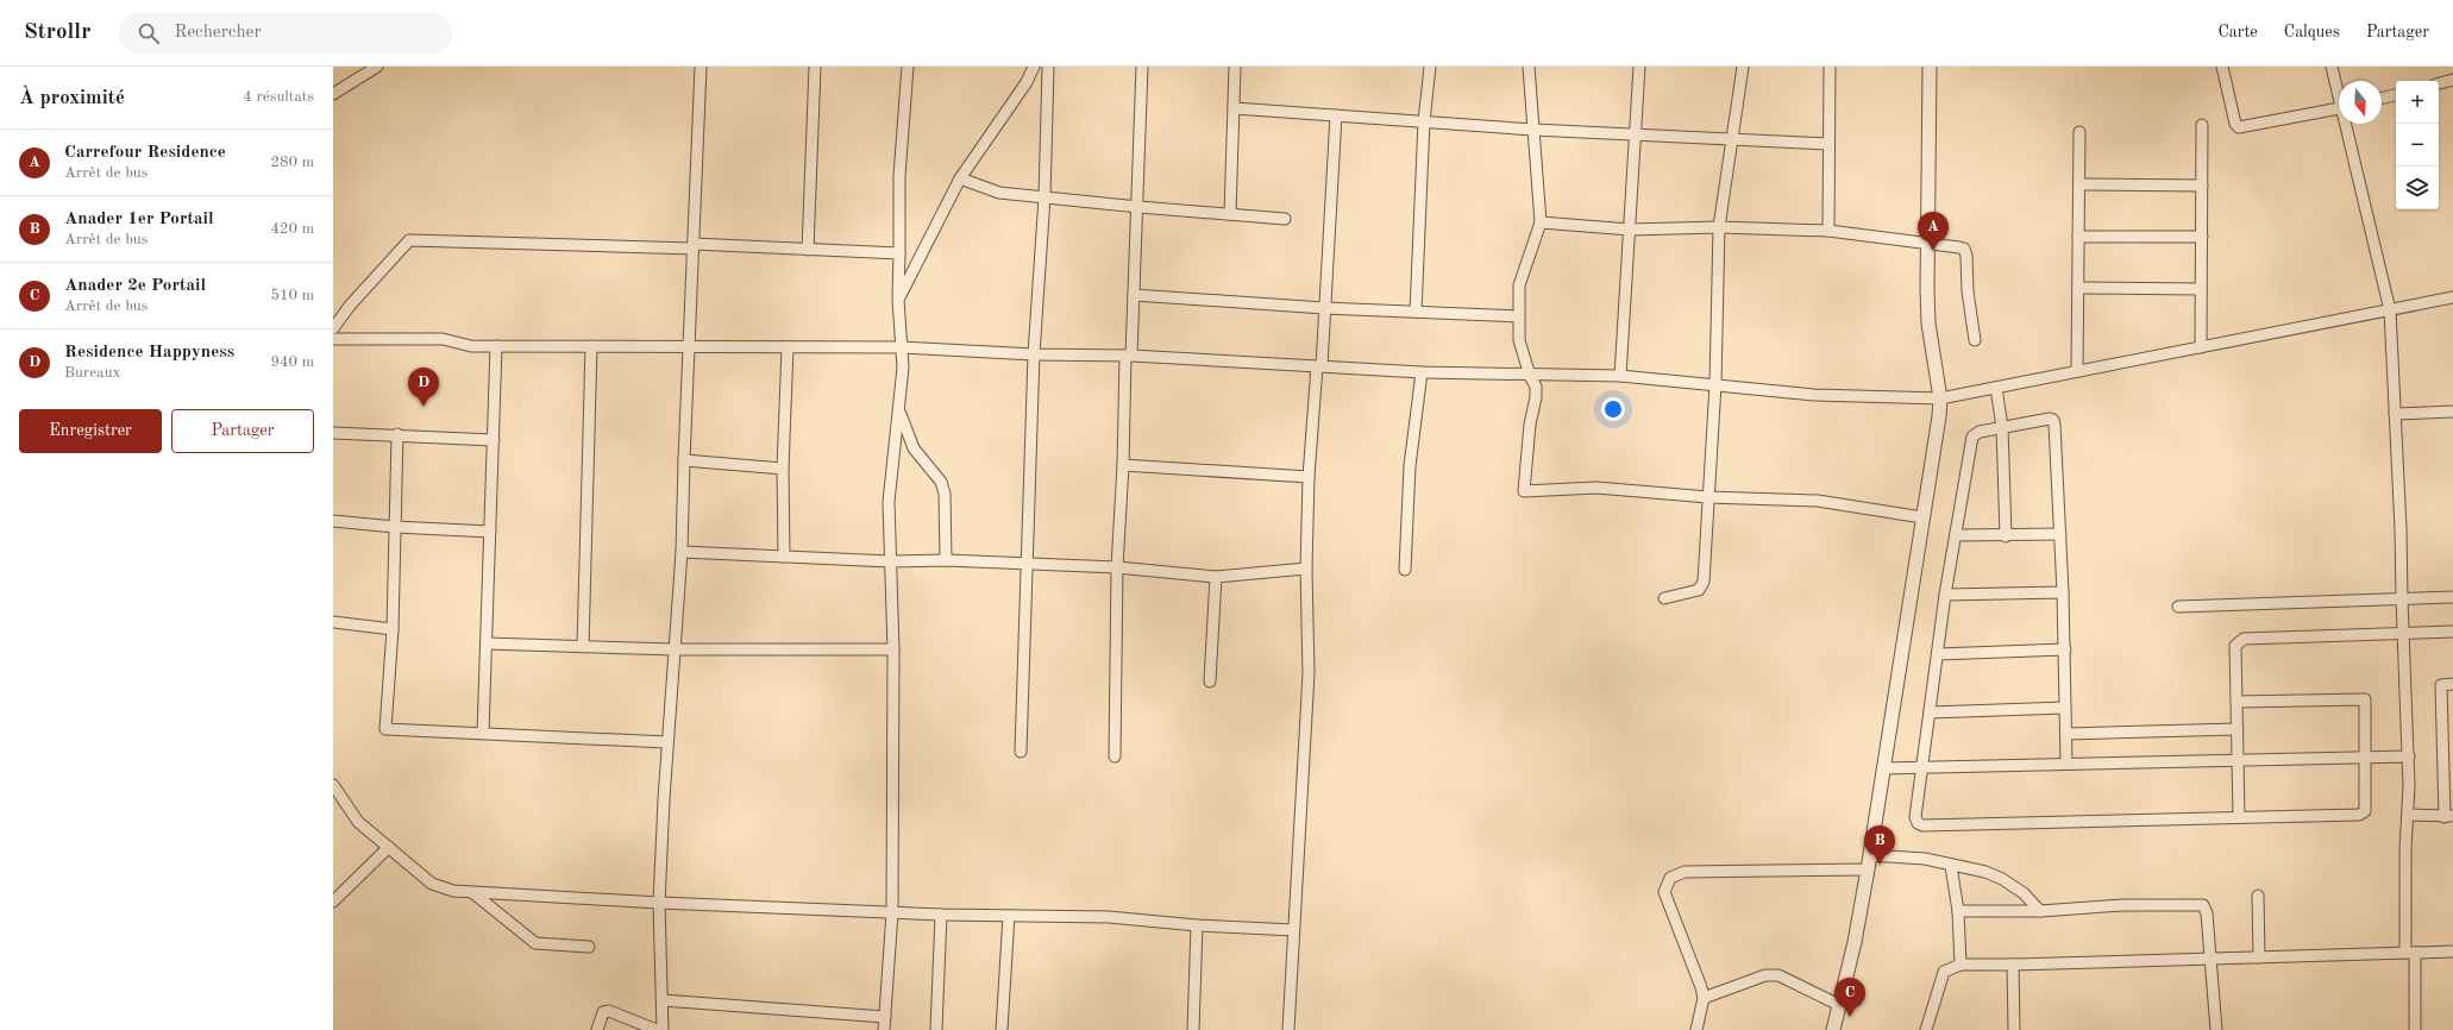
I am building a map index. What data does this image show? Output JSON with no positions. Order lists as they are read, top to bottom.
{
  "north": "bottom",
  "page": {
    "header": "Strollr",
    "search": "Rechercher",
    "nav": ["Carte", "Calques", "Partager"],
    "heading": ["À proximité", "4 résultats"],
    "map_buttons": ["+", "−"],
    "list": [
      {
        "mark": "A",
        "name": "Carrefour Residence",
        "note": "Arrêt de bus",
        "value": "280 m"
      },
      {
        "mark": "B",
        "name": "Anader 1er Portail",
        "note": "Arrêt de bus",
        "value": "420 m"
      },
      {
        "mark": "C",
        "name": "Anader 2e Portail",
        "note": "Arrêt de bus",
        "value": "510 m"
      },
      {
        "mark": "D",
        "name": "Residence Happyness",
        "note": "Bureaux",
        "value": "940 m"
      }
    ],
    "pins": [
      "A",
      "D",
      "B",
      "C"
    ],
    "buttons": ["Enregistrer", "Partager"]
  }
}
